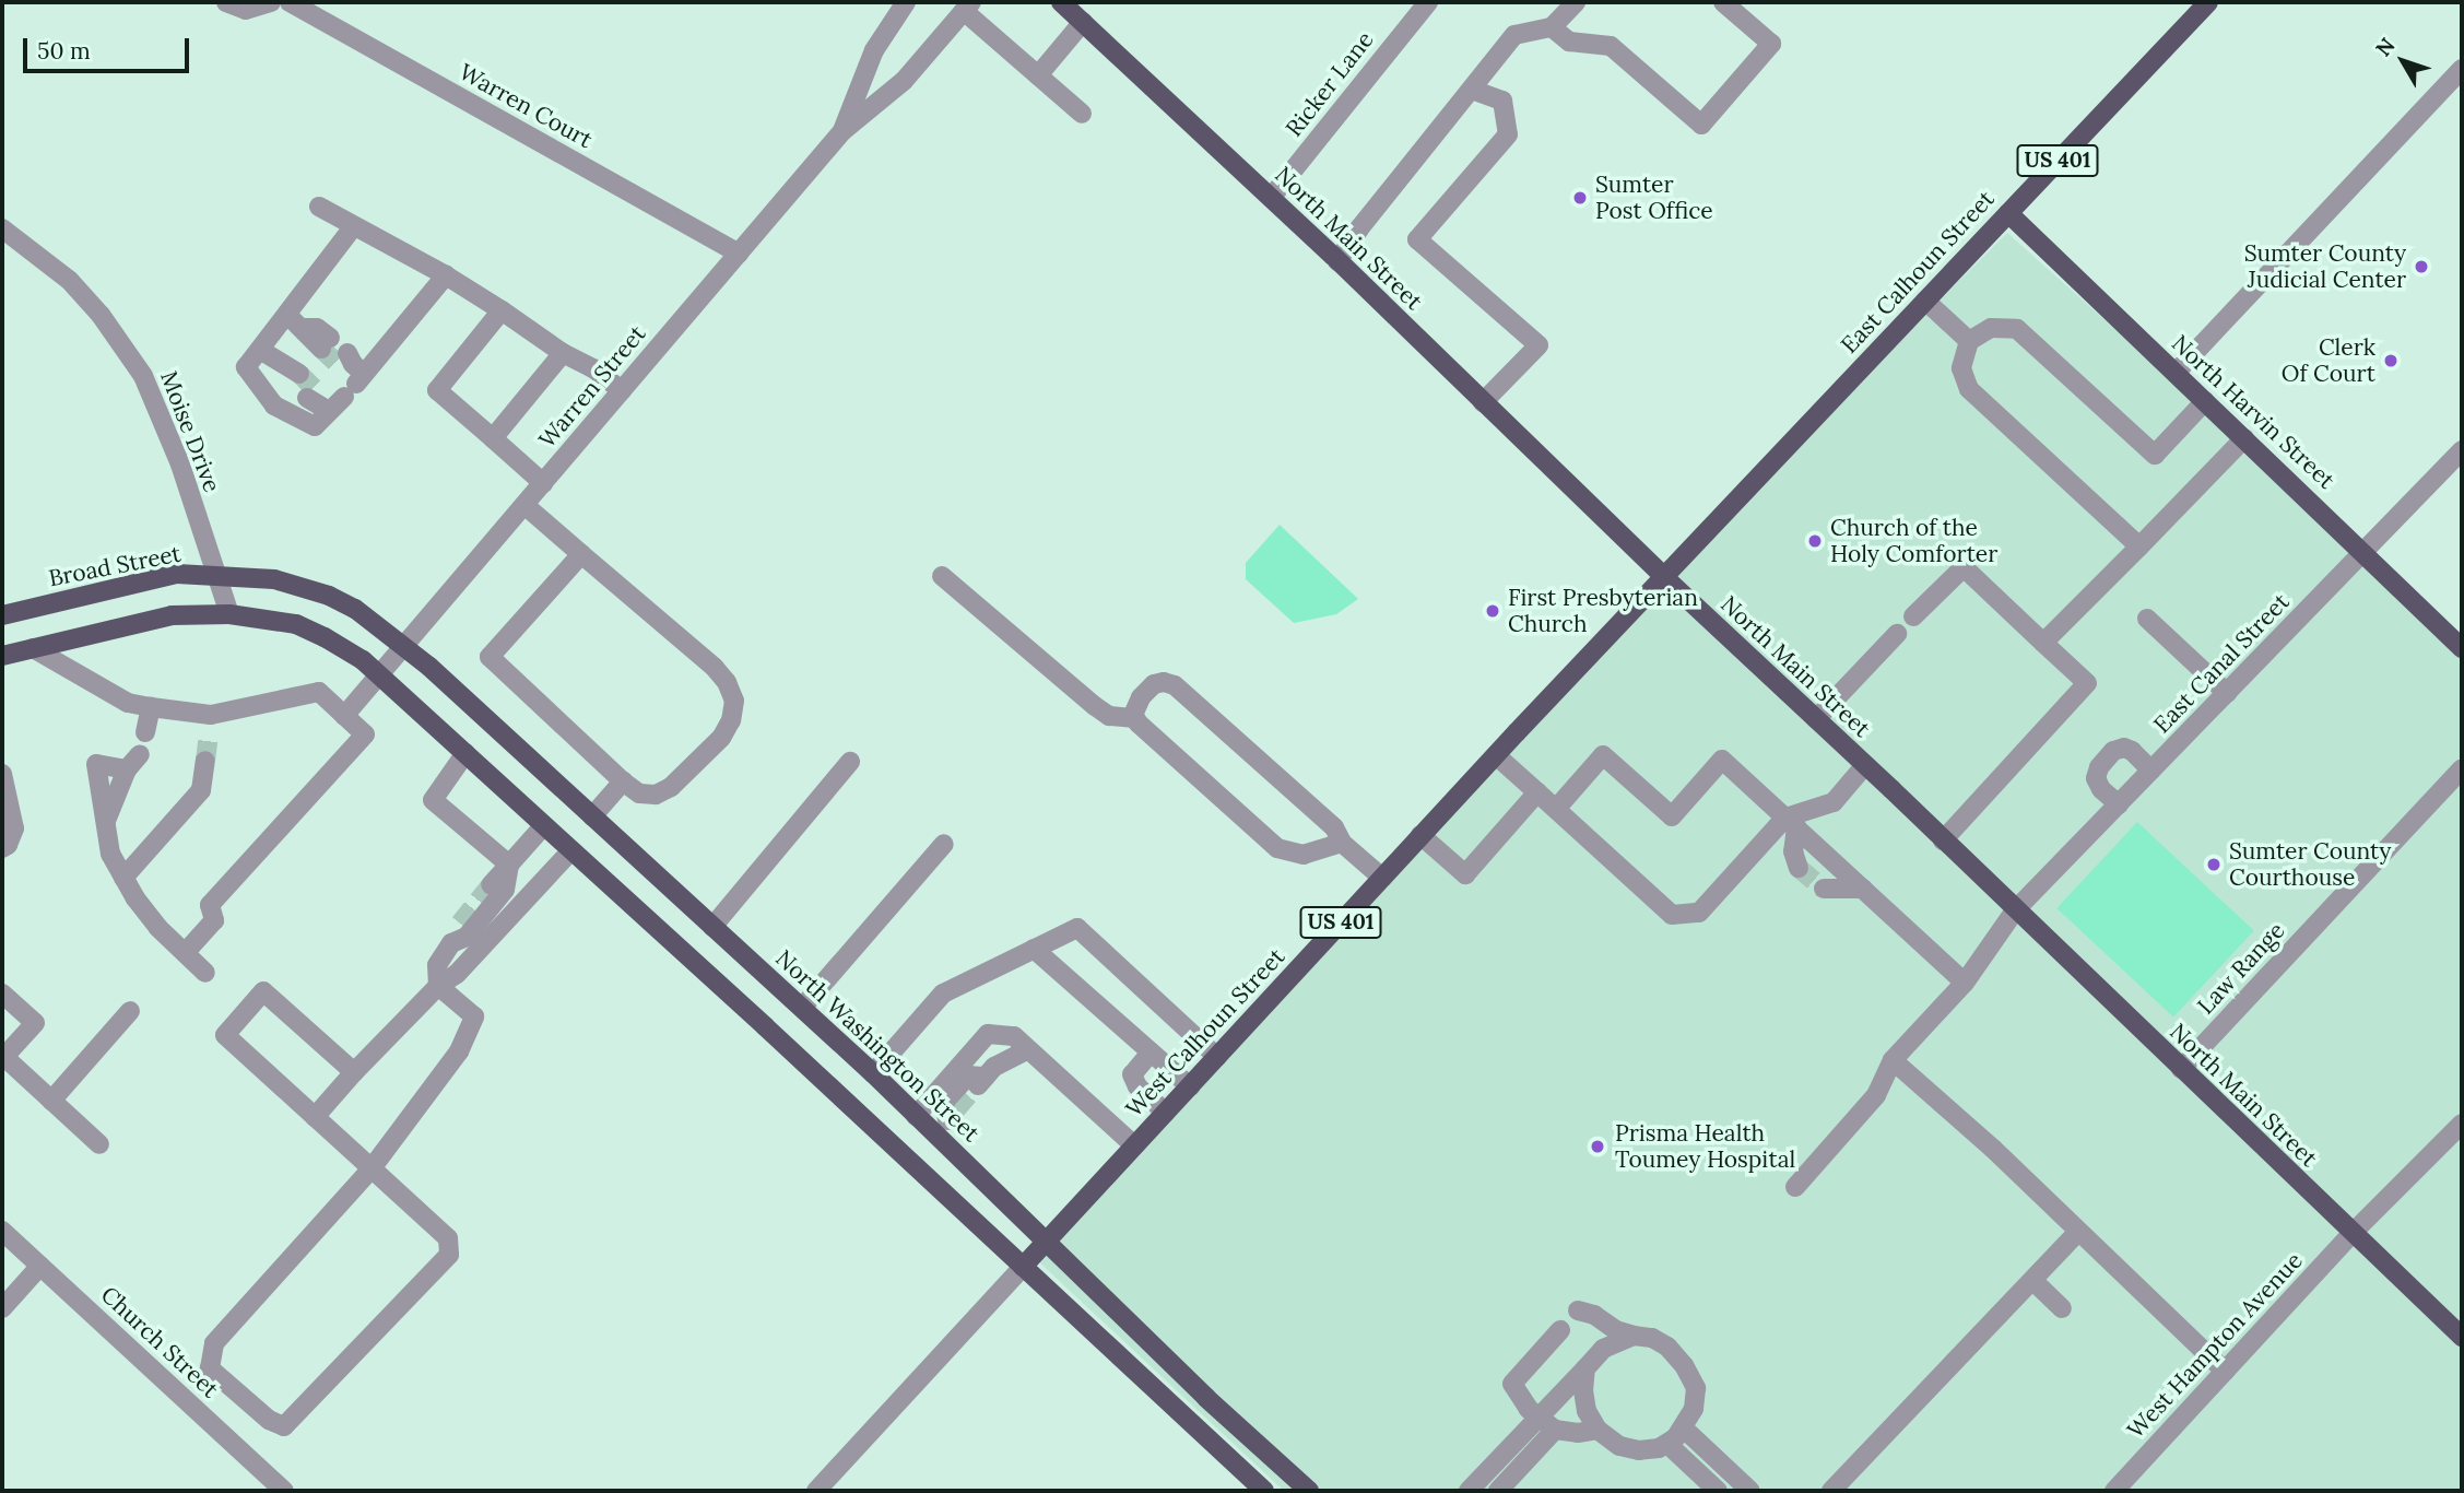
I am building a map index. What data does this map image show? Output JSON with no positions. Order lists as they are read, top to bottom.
{
  "streets": {
    "main road": [
      "US 401",
      "North Main Street",
      "East Calhoun Street",
      "North Harvin Street",
      "Broad Street",
      "West Calhoun Street",
      "North Washington Street"
    ],
    "street": [
      "Ricker Lane",
      "Warren Court",
      "Warren Street",
      "Moise Drive",
      "East Canal Street",
      "Law Range",
      "Church Street",
      "West Hampton Avenue"
    ]
  },
  "crossings": [
    ["Ricker Lane", "North Main Street"],
    ["Warren Court", "Warren Street"],
    ["North Main Street", "East Calhoun Street"],
    ["North Main Street", "East Canal Street"],
    ["North Main Street", "Law Range"],
    ["North Main Street", "West Calhoun Street"],
    ["North Main Street", "West Hampton Avenue"],
    ["East Calhoun Street", "North Harvin Street"],
    ["East Calhoun Street", "West Calhoun Street"],
    ["Warren Street", "Broad Street"],
    ["Warren Street", "North Washington Street"],
    ["North Harvin Street", "East Canal Street"],
    ["Moise Drive", "Broad Street"],
    ["Broad Street", "North Washington Street"],
    ["West Calhoun Street", "North Washington Street"]
  ],
  "places": [
    "Sumter Post Office",
    "Sumter County Judicial Center",
    "Clerk Of Court",
    "Church of the Holy Comforter",
    "First Presbyterian Church",
    "Sumter County Courthouse",
    "Prisma Health Toumey Hospital"
  ],
  "scale_bar": "50 m",
  "north": "top left"
}
